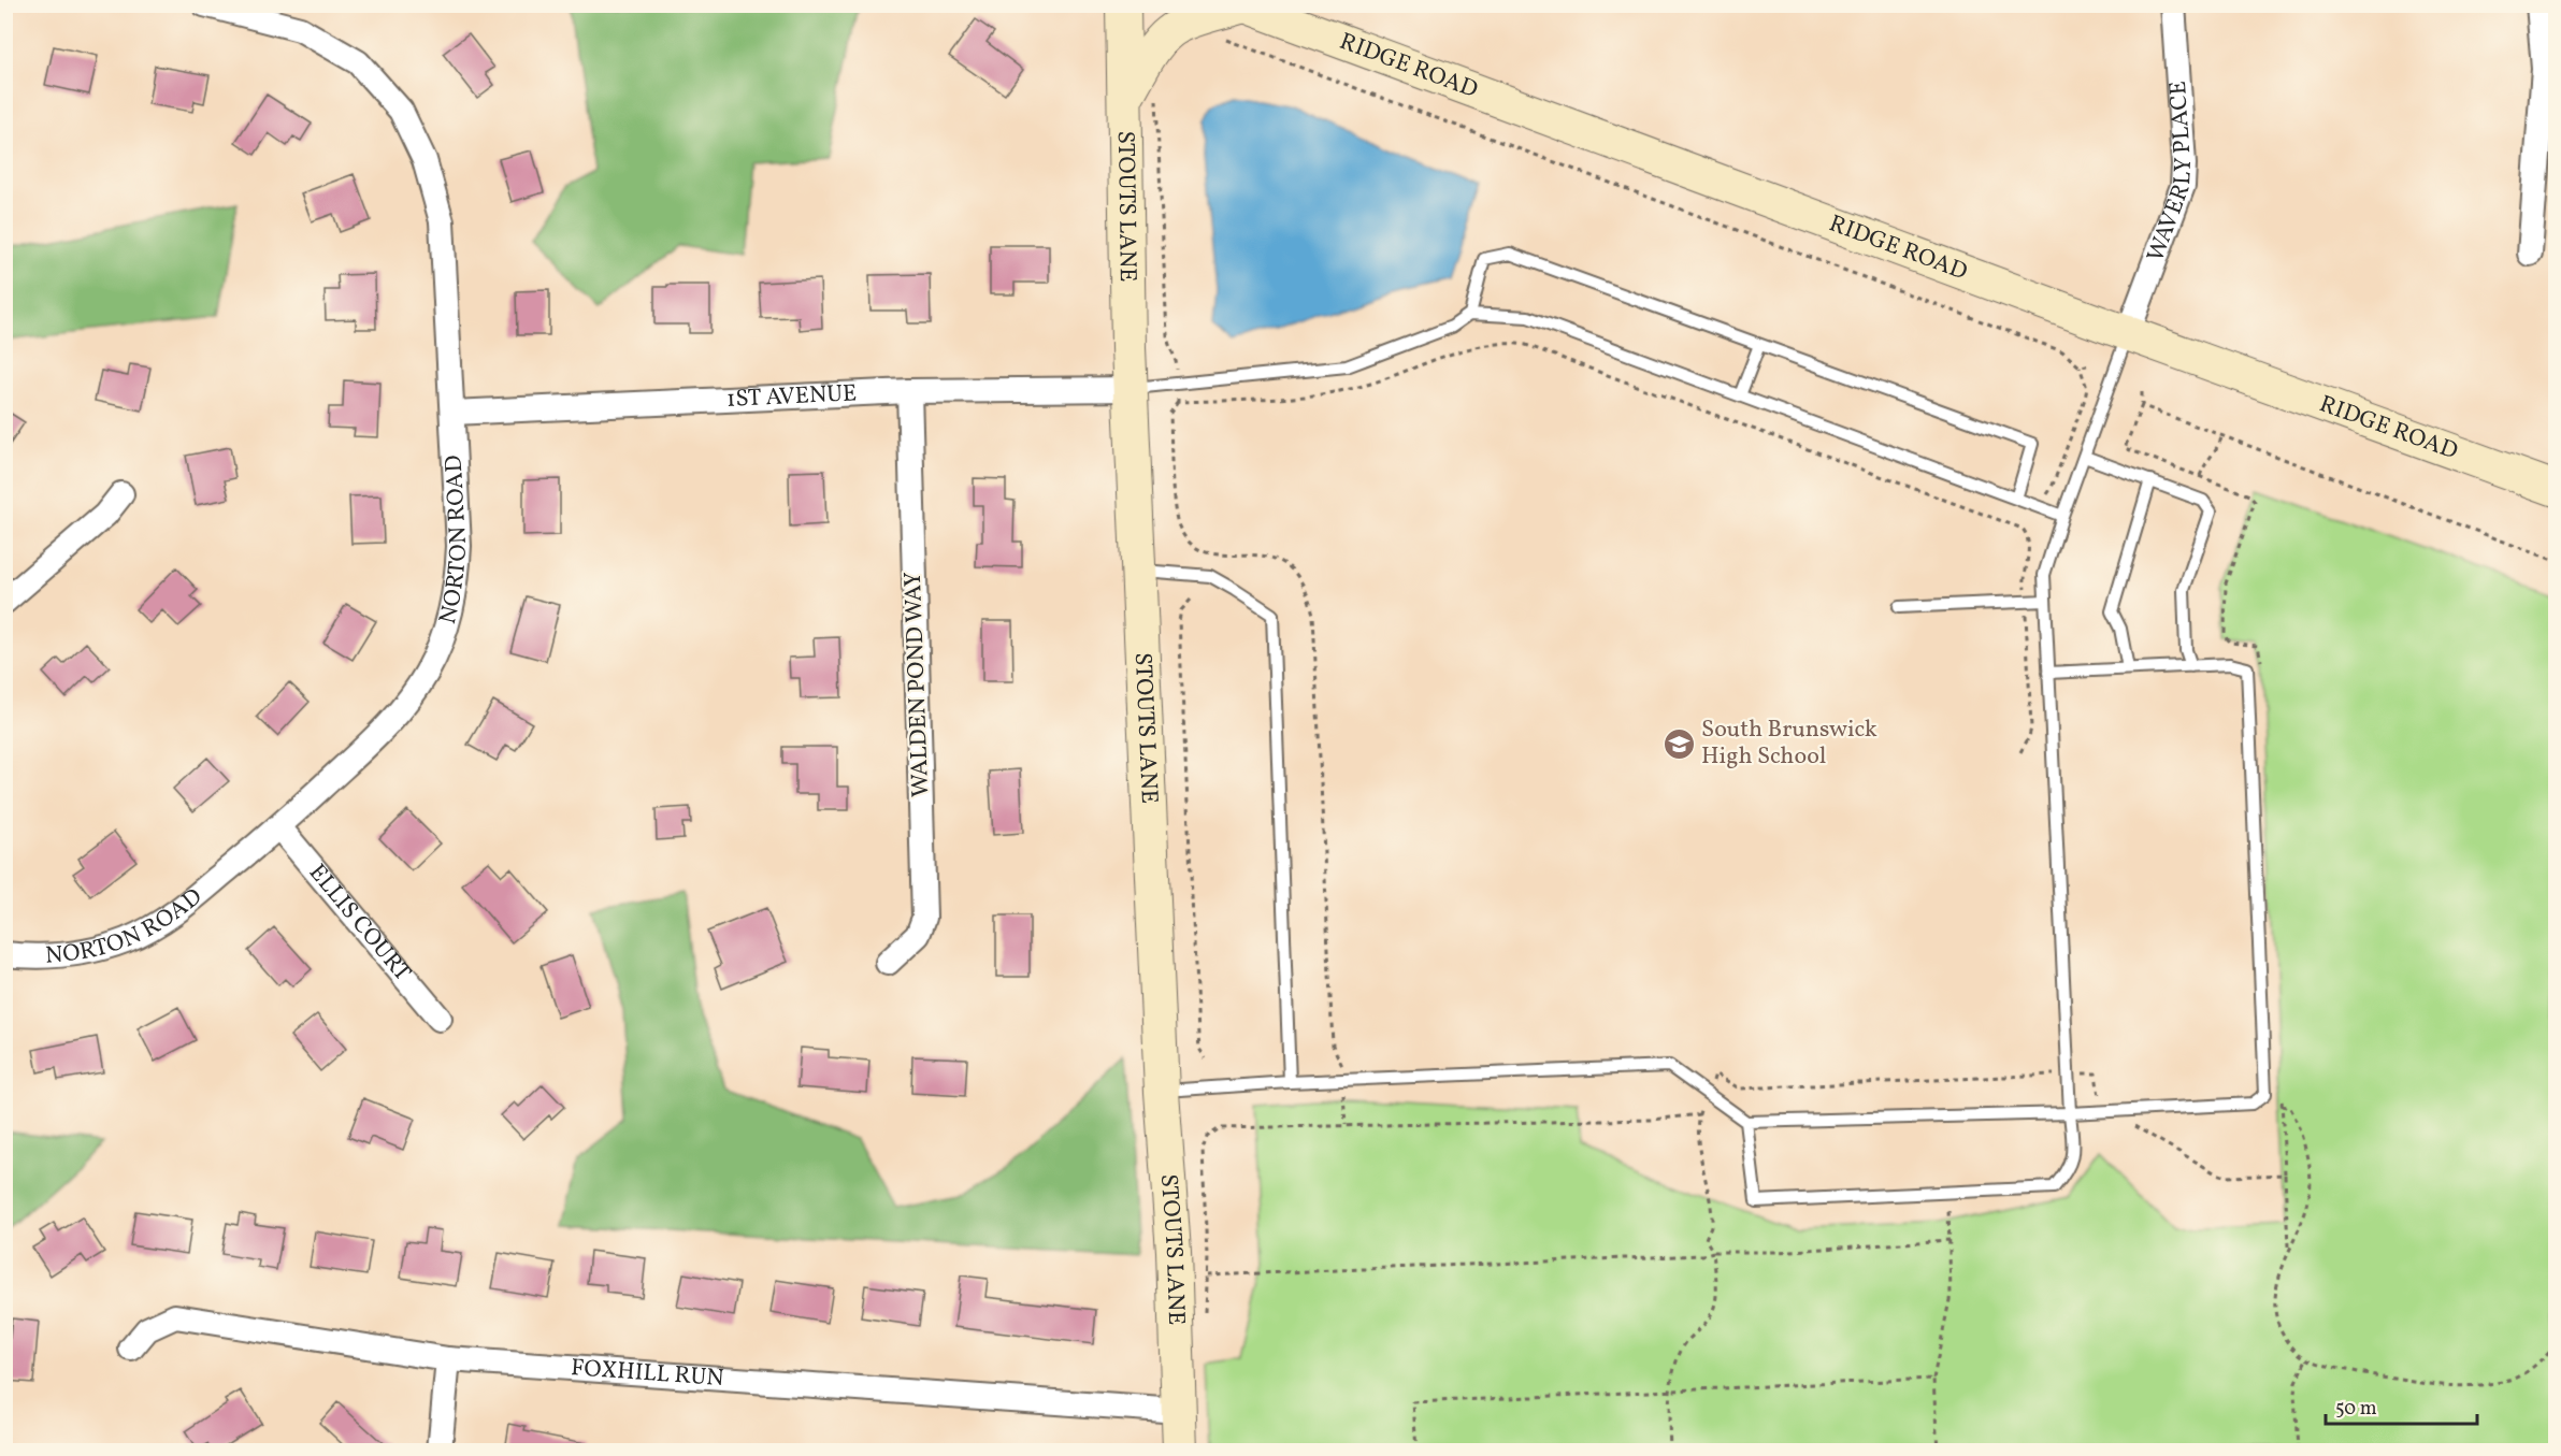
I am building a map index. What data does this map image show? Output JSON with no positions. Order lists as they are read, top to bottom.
{
  "streets": {
    "street": [
      "RIDGE ROAD",
      "WAVERLY PLACE",
      "STOUTS LANE",
      "1ST AVENUE",
      "NORTON ROAD",
      "WALDEN POND WAY",
      "ELLIS COURT",
      "FOXHILL RUN"
    ]
  },
  "crossings": [
    ["RIDGE ROAD", "WAVERLY PLACE"],
    ["STOUTS LANE", "1ST AVENUE"],
    ["STOUTS LANE", "FOXHILL RUN"],
    ["1ST AVENUE", "NORTON ROAD"],
    ["1ST AVENUE", "WALDEN POND WAY"],
    ["NORTON ROAD", "ELLIS COURT"]
  ],
  "places": {
    "school or university": ["South Brunswick High School"]
  },
  "scale_bar": "50 m"
}
